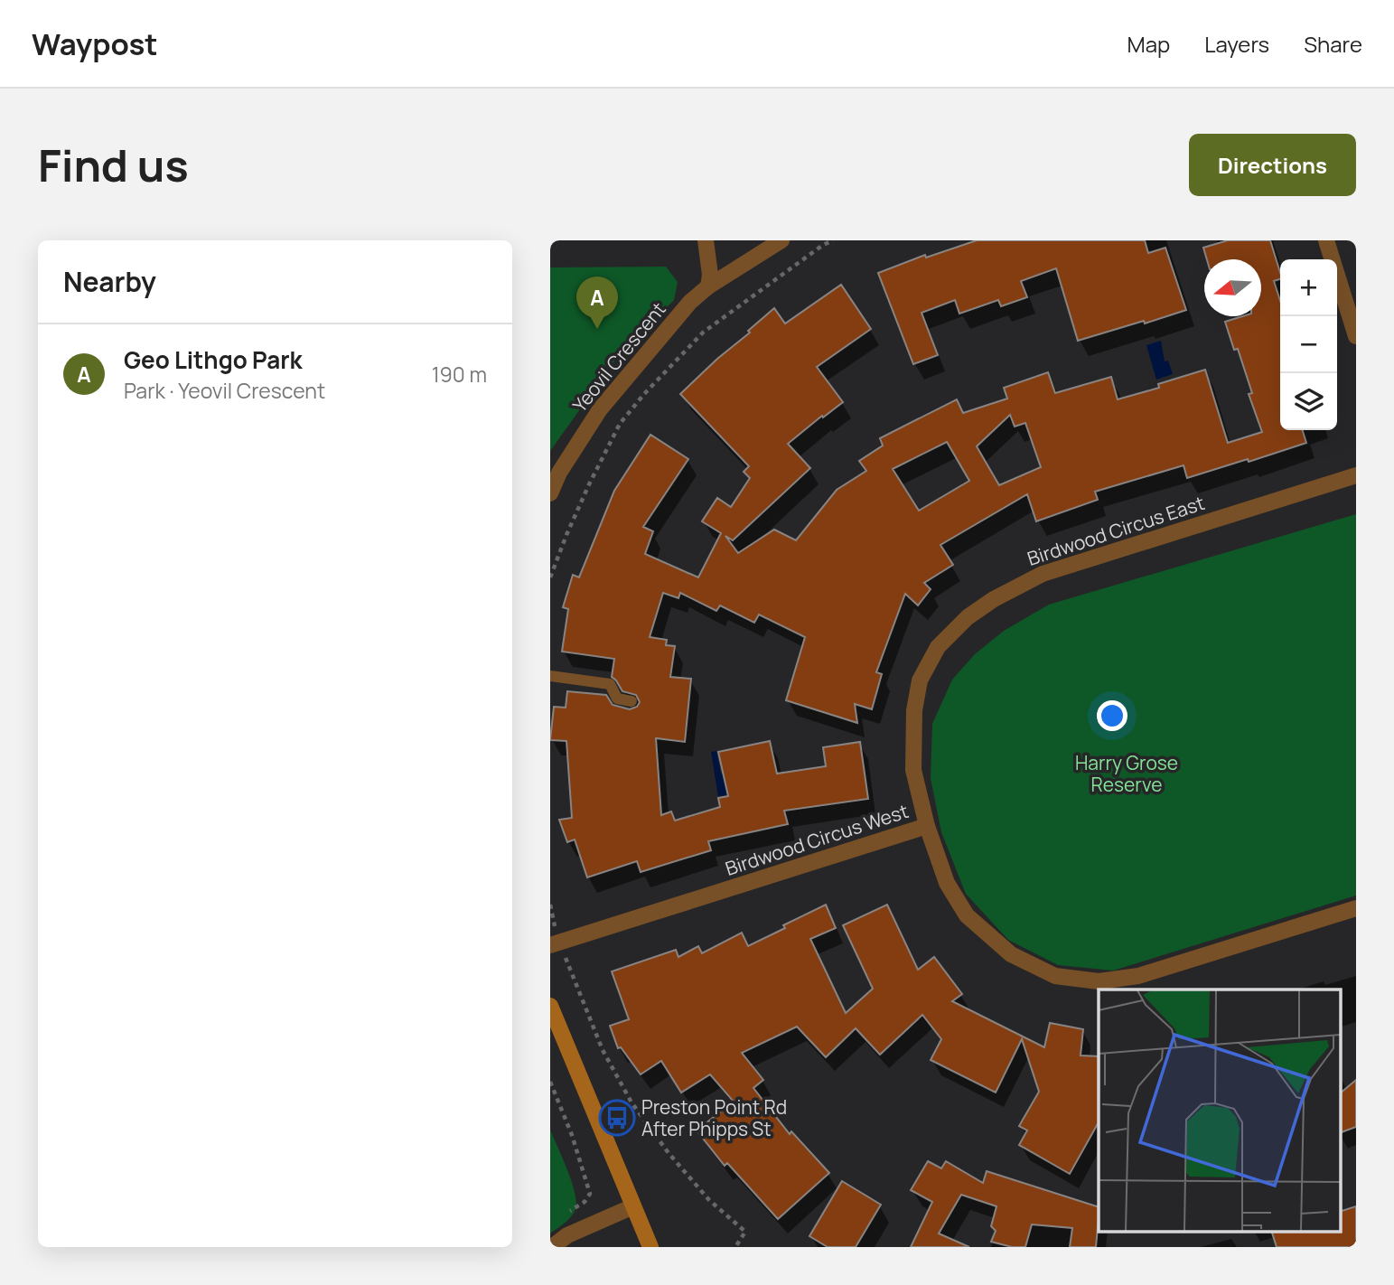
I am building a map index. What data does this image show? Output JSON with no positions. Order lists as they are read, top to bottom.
{
  "streets": {
    "street": ["Yeovil Crescent", "Birdwood Circus East", "Birdwood Circus West"]
  },
  "crossings": [
    ["Birdwood Circus East", "Birdwood Circus West"]
  ],
  "parks": ["Harry Grose Reserve"],
  "places": {
    "bus stop": ["Preston Point Rd After Phipps St"]
  },
  "north": "left",
  "page": {
    "header": "Waypost",
    "nav": ["Map", "Layers", "Share"],
    "buttons": "Directions",
    "title": "Find us",
    "heading": "Nearby",
    "map_buttons": ["+", "−"],
    "pins": "A",
    "list": [
      {
        "mark": "A",
        "name": "Geo Lithgo Park",
        "note": "Park · Yeovil Crescent",
        "value": "190 m"
      }
    ]
  }
}
